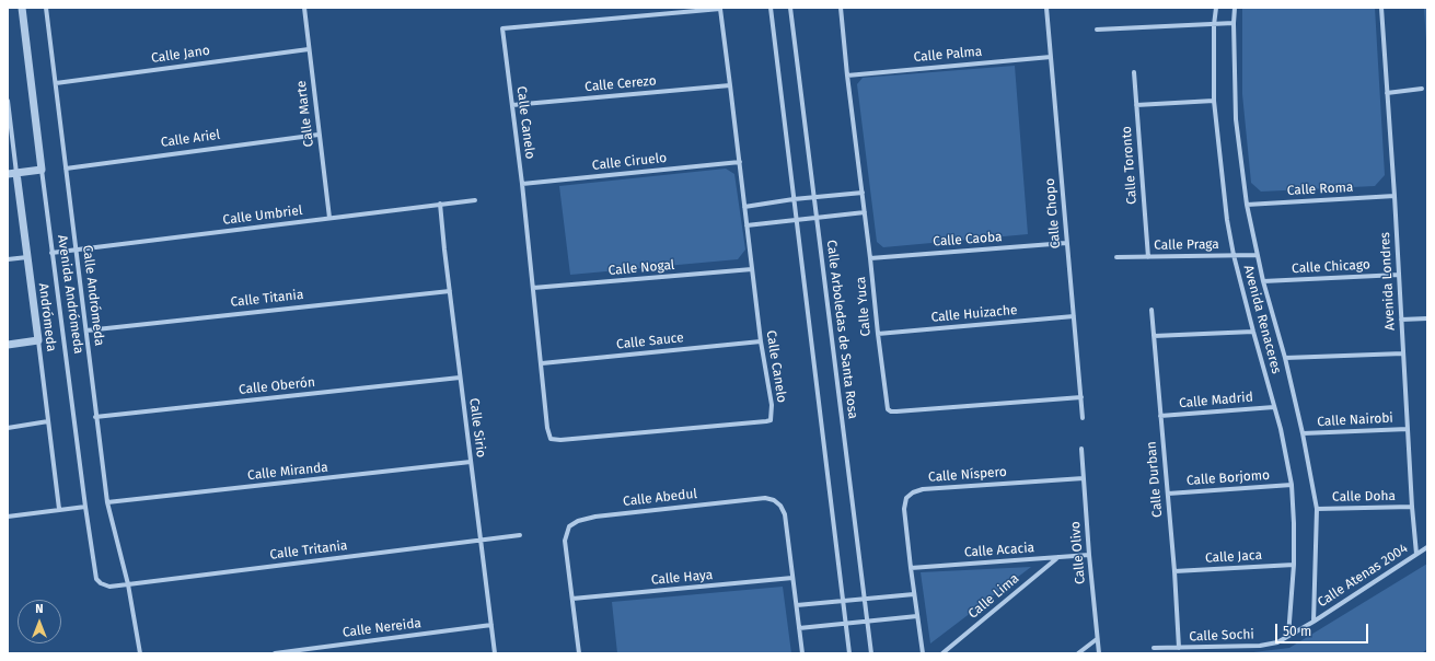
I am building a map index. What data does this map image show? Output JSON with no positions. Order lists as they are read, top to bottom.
{
  "streets": {
    "street": [
      "Calle Jano",
      "Calle Palma",
      "Calle Cerezo",
      "Calle Marte",
      "Calle Canelo",
      "Calle Ariel",
      "Calle Ciruelo",
      "Calle Toronto",
      "Calle Roma",
      "Calle Chopo",
      "Calle Umbriel",
      "Calle Caoba",
      "Calle Praga",
      "Calle Chicago",
      "Calle Nogal",
      "Avenida Londres",
      "Avenida Andrómeda",
      "Calle Andrómeda",
      "Calle Titania",
      "Calle Yuca",
      "Calle Huizache",
      "Andrómeda",
      "Avenida Renaceres",
      "Calle Arboledas de Santa Rosa",
      "Calle Sauce",
      "Calle Oberón",
      "Calle Madrid",
      "Calle Nairobi",
      "Calle Sirio",
      "Calle Miranda",
      "Calle Níspero",
      "Calle Borjomo",
      "Calle Durban",
      "Calle Doha",
      "Calle Abedul",
      "Calle Tritania",
      "Calle Acacia",
      "Calle Olivo",
      "Calle Jaca",
      "Calle Atenas 2004",
      "Calle Haya",
      "Calle Lima",
      "Calle Nereida",
      "Calle Sochi"
    ]
  },
  "crossings": [
    ["Calle Jano", "Calle Marte"],
    ["Calle Jano", "Calle Andrómeda"],
    ["Calle Palma", "Calle Chopo"],
    ["Calle Palma", "Calle Yuca"],
    ["Calle Cerezo", "Calle Canelo"],
    ["Calle Marte", "Calle Ariel"],
    ["Calle Marte", "Calle Umbriel"],
    ["Calle Canelo", "Calle Ciruelo"],
    ["Calle Canelo", "Calle Nogal"],
    ["Calle Canelo", "Calle Sauce"],
    ["Calle Ariel", "Calle Andrómeda"],
    ["Calle Toronto", "Calle Praga"],
    ["Calle Roma", "Avenida Londres"],
    ["Calle Roma", "Avenida Renaceres"],
    ["Calle Chopo", "Calle Caoba"],
    ["Calle Chopo", "Calle Yuca"],
    ["Calle Chopo", "Calle Huizache"],
    ["Calle Umbriel", "Avenida Andrómeda"],
    ["Calle Umbriel", "Calle Andrómeda"],
    ["Calle Umbriel", "Calle Sirio"],
    ["Calle Caoba", "Calle Yuca"],
    ["Calle Praga", "Avenida Renaceres"],
    ["Calle Chicago", "Avenida Londres"],
    ["Calle Chicago", "Avenida Renaceres"],
    ["Avenida Londres", "Calle Nairobi"],
    ["Avenida Londres", "Calle Doha"],
    ["Avenida Londres", "Calle Atenas 2004"],
    ["Avenida Andrómeda", "Calle Tritania"],
    ["Calle Andrómeda", "Calle Titania"],
    ["Calle Andrómeda", "Calle Oberón"],
    ["Calle Andrómeda", "Calle Miranda"],
    ["Calle Andrómeda", "Calle Tritania"],
    ["Calle Titania", "Calle Sirio"],
    ["Calle Yuca", "Calle Huizache"],
    ["Avenida Renaceres", "Calle Madrid"],
    ["Avenida Renaceres", "Calle Nairobi"],
    ["Avenida Renaceres", "Calle Borjomo"],
    ["Avenida Renaceres", "Calle Doha"],
    ["Avenida Renaceres", "Calle Jaca"],
    ["Avenida Renaceres", "Calle Atenas 2004"],
    ["Avenida Renaceres", "Calle Sochi"],
    ["Calle Oberón", "Calle Sirio"],
    ["Calle Madrid", "Calle Durban"],
    ["Calle Sirio", "Calle Miranda"],
    ["Calle Sirio", "Calle Tritania"],
    ["Calle Sirio", "Calle Nereida"],
    ["Calle Níspero", "Calle Acacia"],
    ["Calle Níspero", "Calle Olivo"],
    ["Calle Borjomo", "Calle Durban"],
    ["Calle Durban", "Calle Jaca"],
    ["Calle Durban", "Calle Sochi"],
    ["Calle Abedul", "Calle Haya"],
    ["Calle Acacia", "Calle Olivo"],
    ["Calle Acacia", "Calle Lima"],
    ["Calle Atenas 2004", "Calle Sochi"]
  ],
  "scale_bar": "50 m",
  "north": "top"
}
